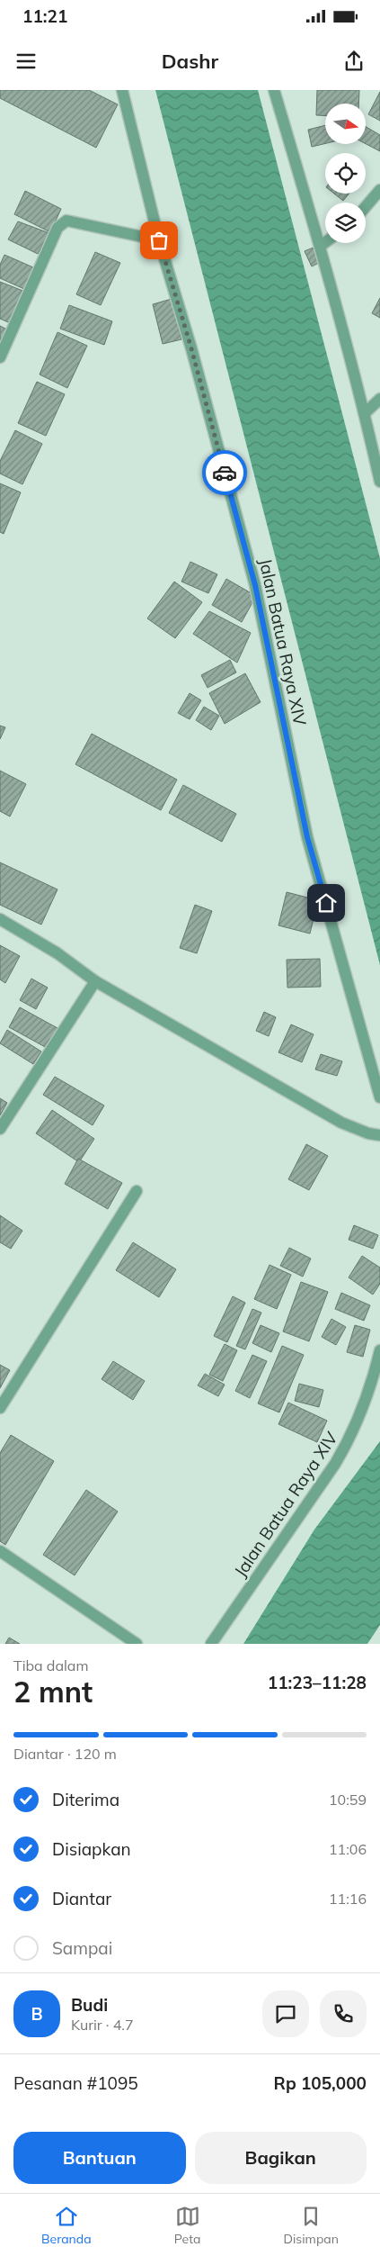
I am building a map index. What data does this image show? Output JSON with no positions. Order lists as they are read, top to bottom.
{
  "streets": {
    "street": ["Jalan Batua Raya XIV"]
  },
  "north": "right",
  "page": {
    "status": "11:21",
    "header": "Dashr",
    "heading": ["2 mnt", "Tiba dalam", "11:23–11:28"],
    "panel": [
      "Budi",
      "Kurir · 4.7",
      "Pesanan #1095",
      "Rp 105,000"
    ],
    "bar": "Diantar · 120 m",
    "list": [
      ["Diterima", "10:59"],
      ["Disiapkan", "11:06"],
      ["Diantar", "11:16"],
      "Sampai"
    ],
    "round": "B",
    "buttons": ["Bantuan", "Bagikan"],
    "tabs": ["Beranda", "Peta", "Disimpan"]
  }
}
